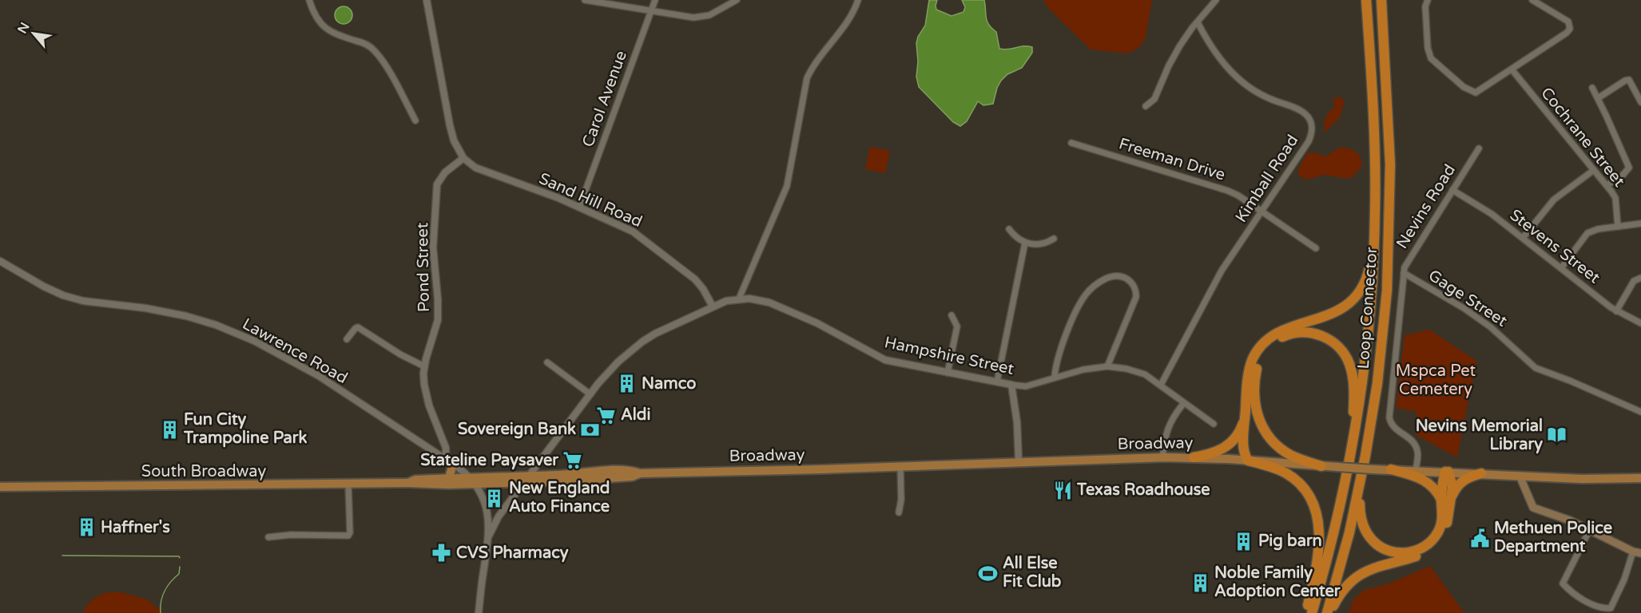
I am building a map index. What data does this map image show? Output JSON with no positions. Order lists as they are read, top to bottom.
{
  "streets": {
    "highway": ["Loop Connector"],
    "main road": ["Broadway", "South Broadway"],
    "street": [
      "Carol Avenue",
      "Cochrane Street",
      "Freeman Drive",
      "Kimball Road",
      "Sand Hill Road",
      "Nevins Road",
      "Stevens Street",
      "Pond Street",
      "Gage Street",
      "Lawrence Road",
      "Hampshire Street"
    ]
  },
  "crossings": [
    ["Carol Avenue", "Sand Hill Road"],
    ["Freeman Drive", "Kimball Road"],
    ["Kimball Road", "Hampshire Street"],
    ["Sand Hill Road", "Pond Street"],
    ["Sand Hill Road", "Hampshire Street"],
    ["Nevins Road", "Stevens Street"],
    ["Nevins Road", "Gage Street"],
    ["Nevins Road", "Broadway"],
    ["Pond Street", "Lawrence Road"],
    ["Lawrence Road", "South Broadway"],
    ["Hampshire Street", "South Broadway"],
    ["Broadway", "South Broadway"]
  ],
  "parks": ["Mspca Pet Cemetery"],
  "places": {
    "building": [
      "Namco",
      "Fun City Trampoline Park",
      "New England Auto Finance",
      "Haffner's",
      "Pig barn",
      "Noble Family Adoption Center"
    ],
    "supermarket": ["Aldi", "Stateline Paysaver"],
    "bank": ["Sovereign Bank"],
    "library": ["Nevins Memorial Library"],
    "restaurant": ["Texas Roadhouse"],
    "public building": ["Methuen Police Department"],
    "pharmacy": ["CVS Pharmacy"],
    "sports": ["All Else Fit Club"]
  },
  "north": "top left"
}
